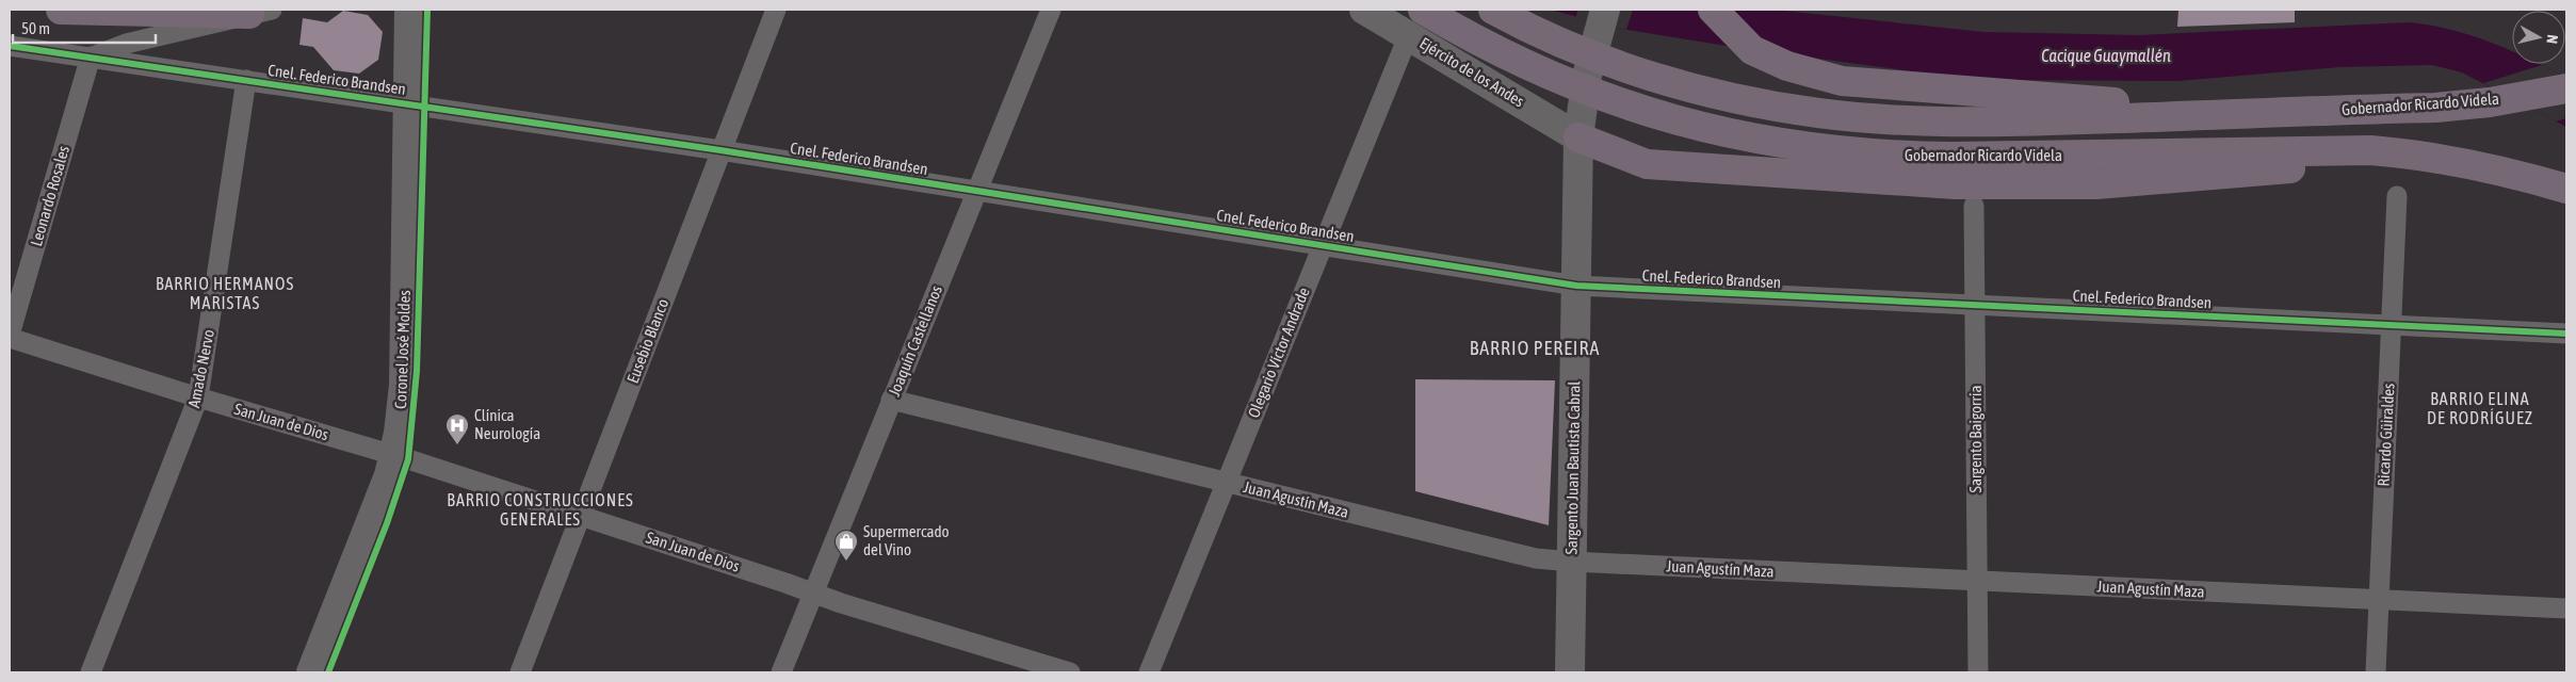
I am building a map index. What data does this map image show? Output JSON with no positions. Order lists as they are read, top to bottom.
{
  "streets": {
    "highway": ["Gobernador Ricardo Videla"],
    "street": [
      "Ejército de los Andes",
      "Cnel. Federico Brandsen",
      "Leonardo Rosales",
      "Eusebio Blanco",
      "Joaquín Castellanos",
      "Coronel José Moldes",
      "Olegario Víctor Andrade",
      "Amado Nervo",
      "San Juan de Dios",
      "Ricardo Güiraldes",
      "Sargento Baigorria",
      "Sargento Juan Bautista Cabral",
      "Juan Agustín Maza"
    ]
  },
  "crossings": [
    ["Ejército de los Andes", "Olegario Víctor Andrade"],
    ["Ejército de los Andes", "Sargento Juan Bautista Cabral"],
    ["Cnel. Federico Brandsen", "Leonardo Rosales"],
    ["Cnel. Federico Brandsen", "Eusebio Blanco"],
    ["Cnel. Federico Brandsen", "Joaquín Castellanos"],
    ["Cnel. Federico Brandsen", "Coronel José Moldes"],
    ["Cnel. Federico Brandsen", "Olegario Víctor Andrade"],
    ["Cnel. Federico Brandsen", "Amado Nervo"],
    ["Cnel. Federico Brandsen", "Ricardo Güiraldes"],
    ["Cnel. Federico Brandsen", "Sargento Baigorria"],
    ["Cnel. Federico Brandsen", "Sargento Juan Bautista Cabral"],
    ["Leonardo Rosales", "San Juan de Dios"],
    ["Eusebio Blanco", "San Juan de Dios"],
    ["Joaquín Castellanos", "San Juan de Dios"],
    ["Joaquín Castellanos", "Juan Agustín Maza"],
    ["Coronel José Moldes", "San Juan de Dios"],
    ["Olegario Víctor Andrade", "Juan Agustín Maza"],
    ["Amado Nervo", "San Juan de Dios"],
    ["Ricardo Güiraldes", "Juan Agustín Maza"],
    ["Sargento Baigorria", "Juan Agustín Maza"],
    ["Sargento Juan Bautista Cabral", "Juan Agustín Maza"]
  ],
  "districts": [
    "BARRIO HERMANOS MARISTAS",
    "BARRIO PEREIRA",
    "BARRIO ELINA DE RODRÍGUEZ",
    "BARRIO CONSTRUCCIONES GENERALES"
  ],
  "water": ["Cacique Guaymallén"],
  "places": {
    "hospital": ["Clínica Neurología"],
    "shop": ["Supermercado del Vino"]
  },
  "scale_bar": "50 m",
  "north": "right"
}
